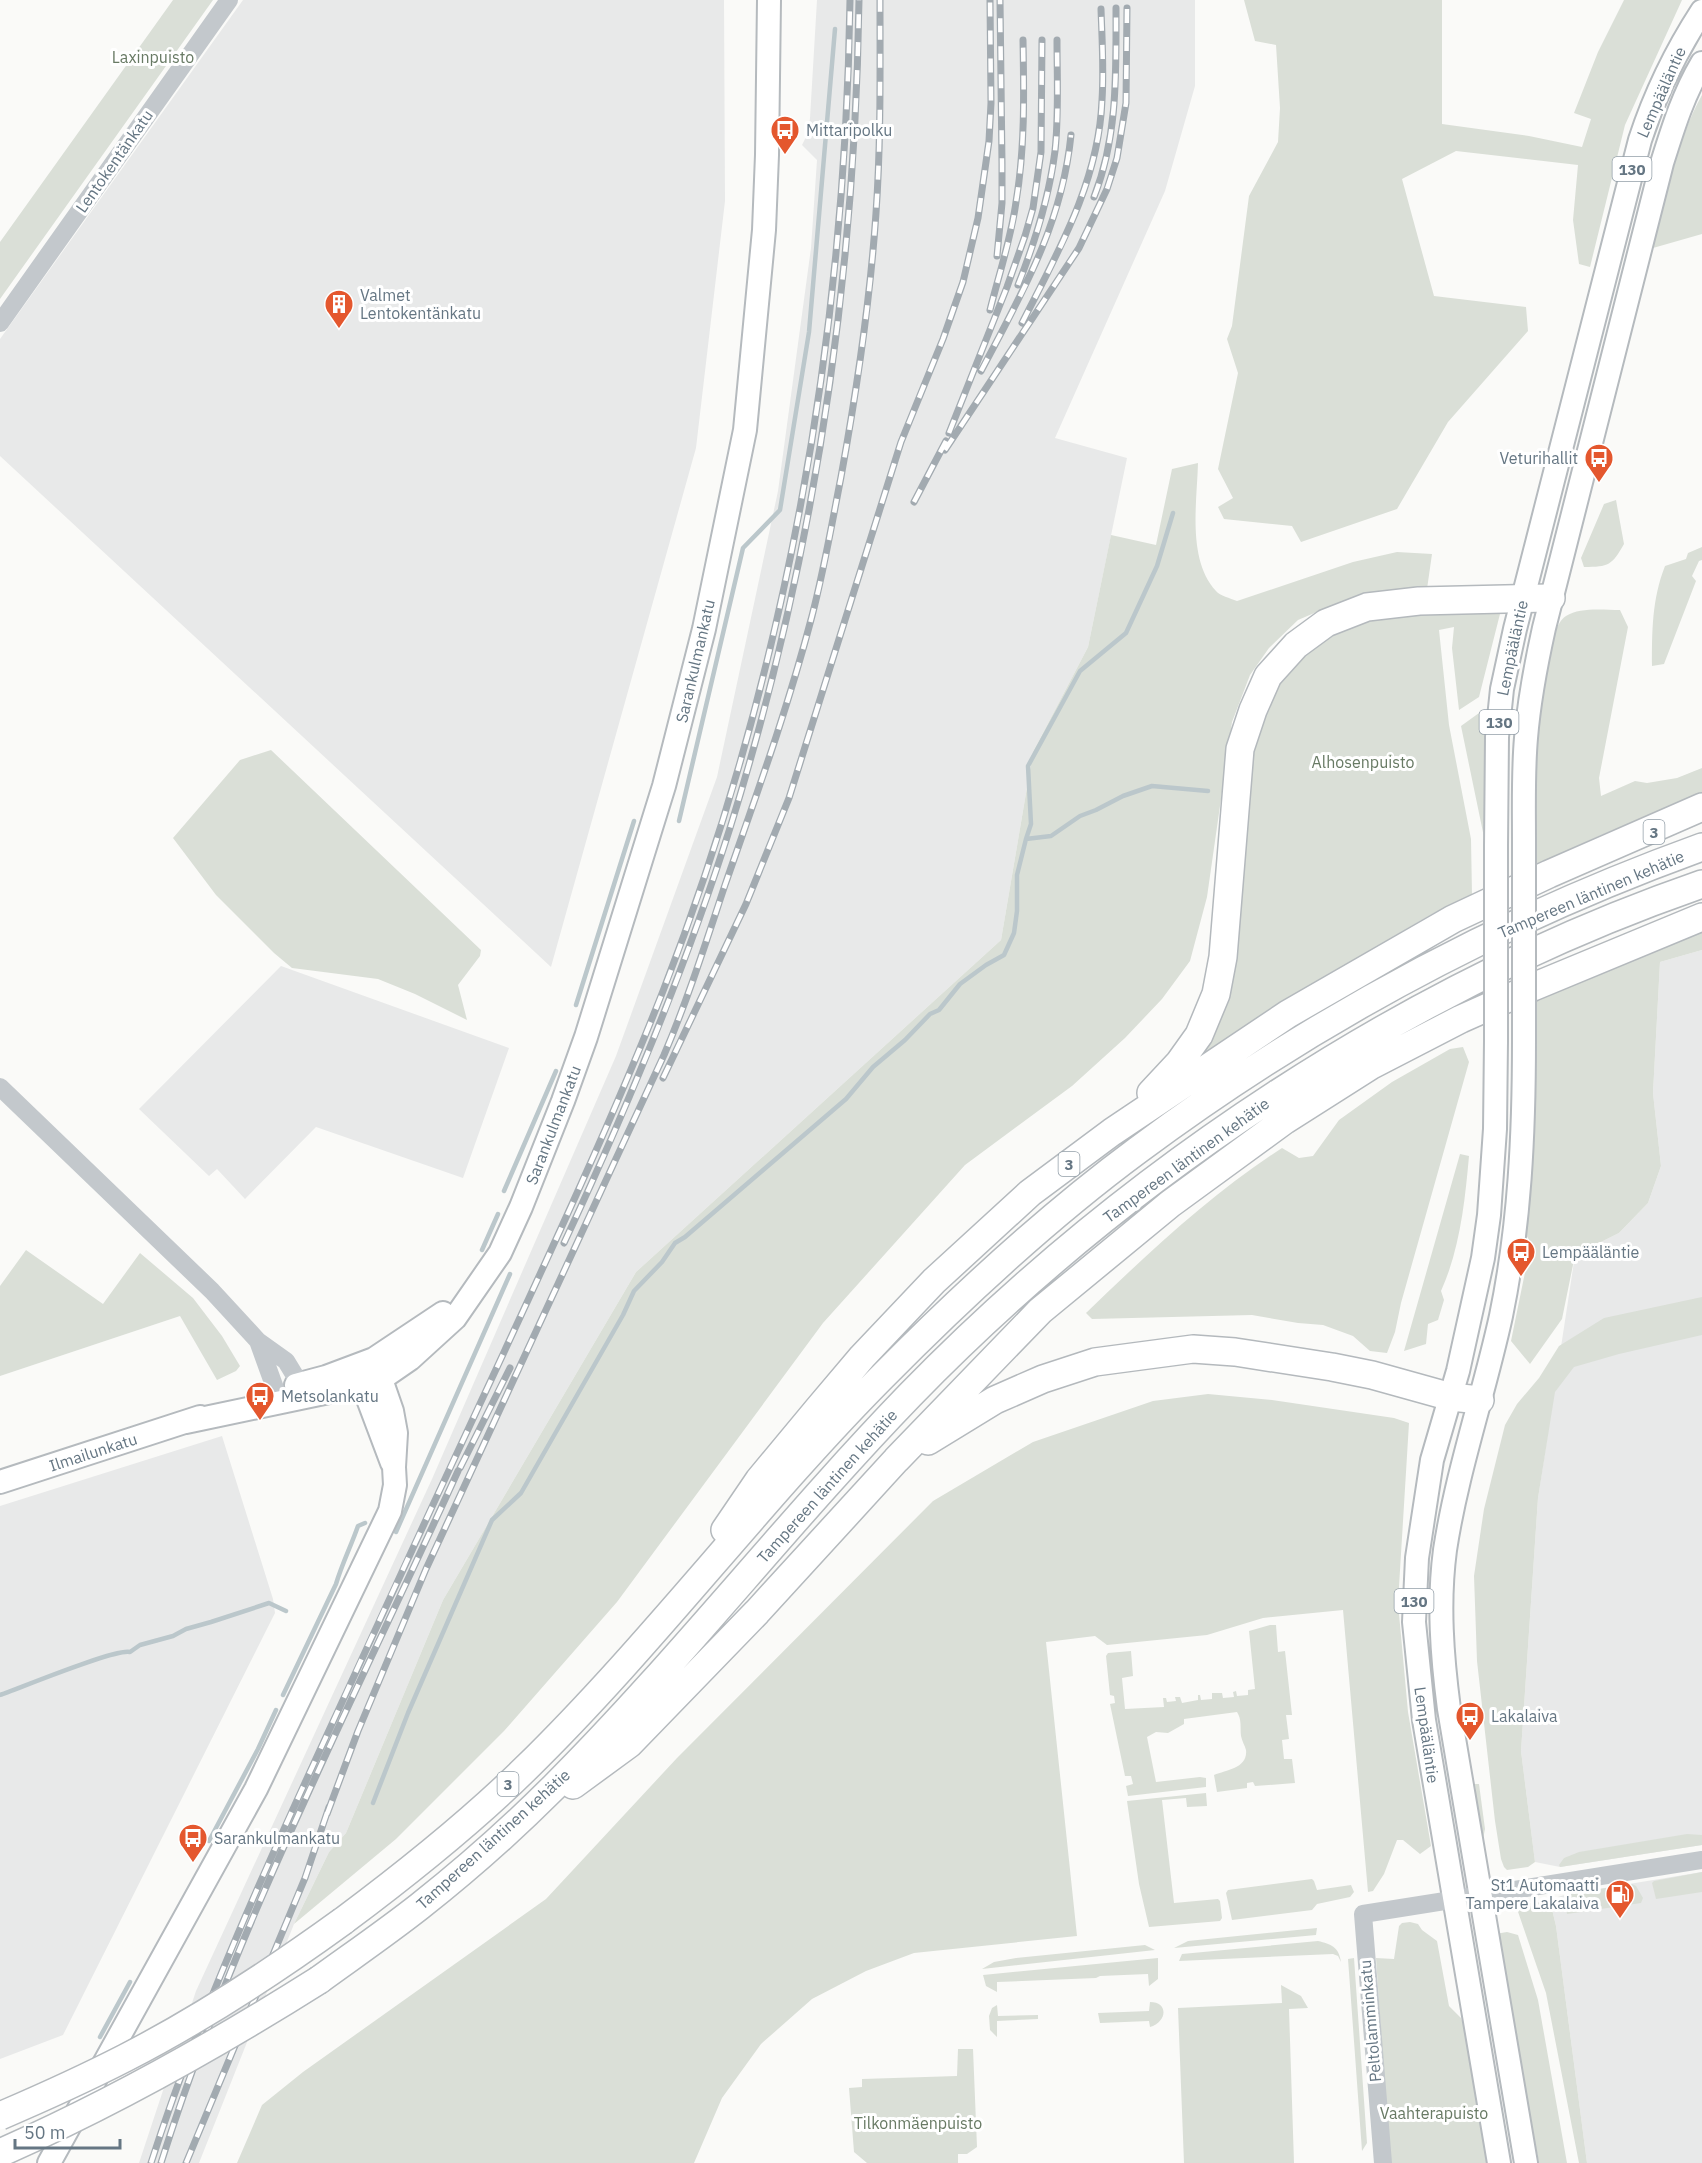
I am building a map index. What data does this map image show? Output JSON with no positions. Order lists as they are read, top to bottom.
{
  "streets": {
    "highway": ["3", "Tampereen läntinen kehätie"],
    "main road": [
      "Lempääläntie",
      "130",
      "Sarankulmankatu",
      "Ilmailunkatu"
    ],
    "street": ["Lentokentänkatu", "Peltolamminkatu"]
  },
  "crossings": [
    ["Lempääläntie", "Peltolamminkatu"],
    ["Sarankulmankatu", "Ilmailunkatu"],
    ["3", "Tampereen läntinen kehätie"]
  ],
  "parks": [
    "Laxinpuisto",
    "Alhosenpuisto",
    "Vaahterapuisto",
    "Tilkonmäenpuisto"
  ],
  "places": {
    "bus stop": [
      "Mittaripolku",
      "Veturihallit",
      "Lempääläntie",
      "Metsolankatu",
      "Lakalaiva",
      "Sarankulmankatu"
    ],
    "building": ["Valmet Lentokentänkatu"],
    "fuel station": ["St1 Automaatti Tampere Lakalaiva"]
  },
  "scale_bar": "50 m"
}
